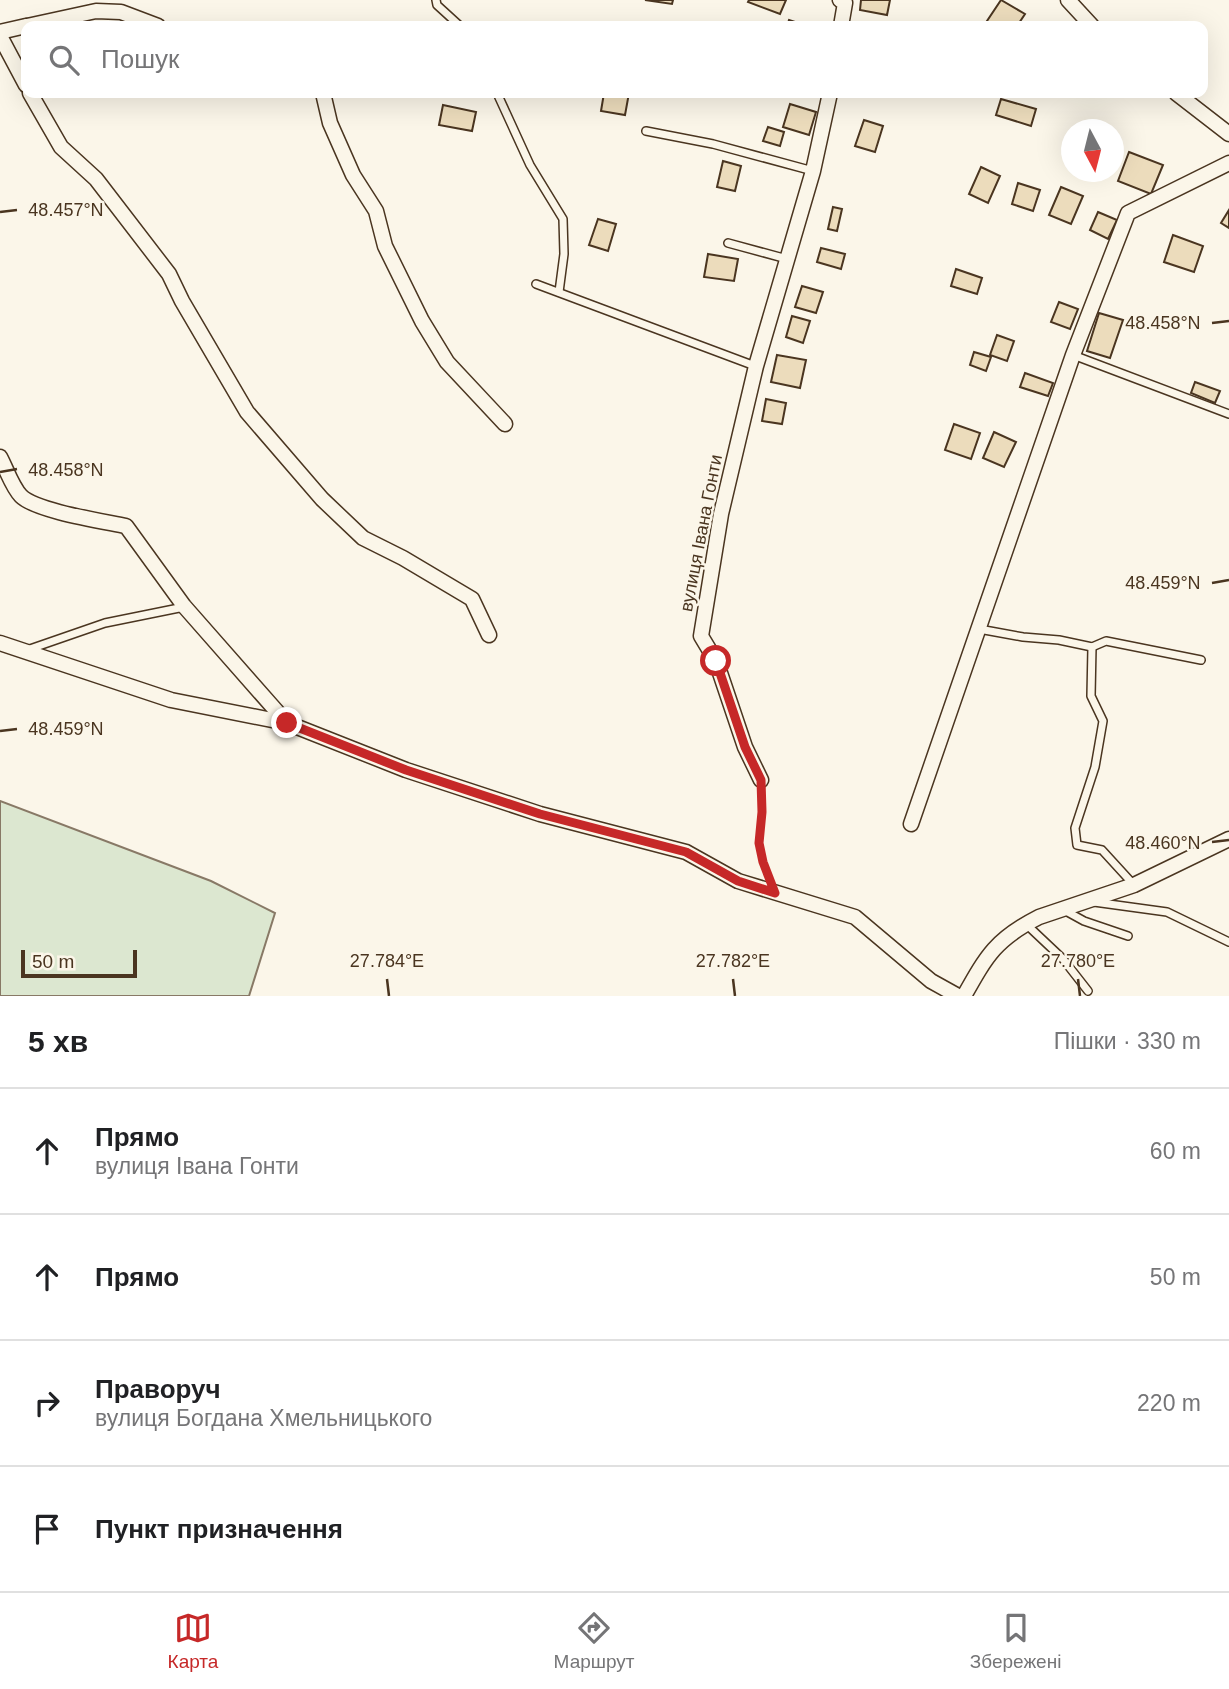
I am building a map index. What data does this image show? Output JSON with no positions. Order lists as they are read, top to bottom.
{
  "streets": {
    "street": ["вулиця Івана Гонти"]
  },
  "scale_bar": "50 m",
  "north": "bottom",
  "page": {
    "search": "Пошук",
    "scale": "50 m",
    "heading": ["5 хв", "Пішки · 330 m"],
    "list": [
      ["Прямо", "вулиця Івана Гонти", "60 m"],
      ["Прямо", "50 m"],
      ["Праворуч", "вулиця Богдана Хмельницького", "220 m"],
      "Пункт призначення"
    ],
    "nav": ["Карта", "Маршрут", "Збережені"]
  },
  "coordinates": [
    "48.457°N",
    "48.458°N",
    "48.459°N",
    "48.460°N",
    "27.784°E",
    "27.782°E",
    "27.780°E"
  ]
}
